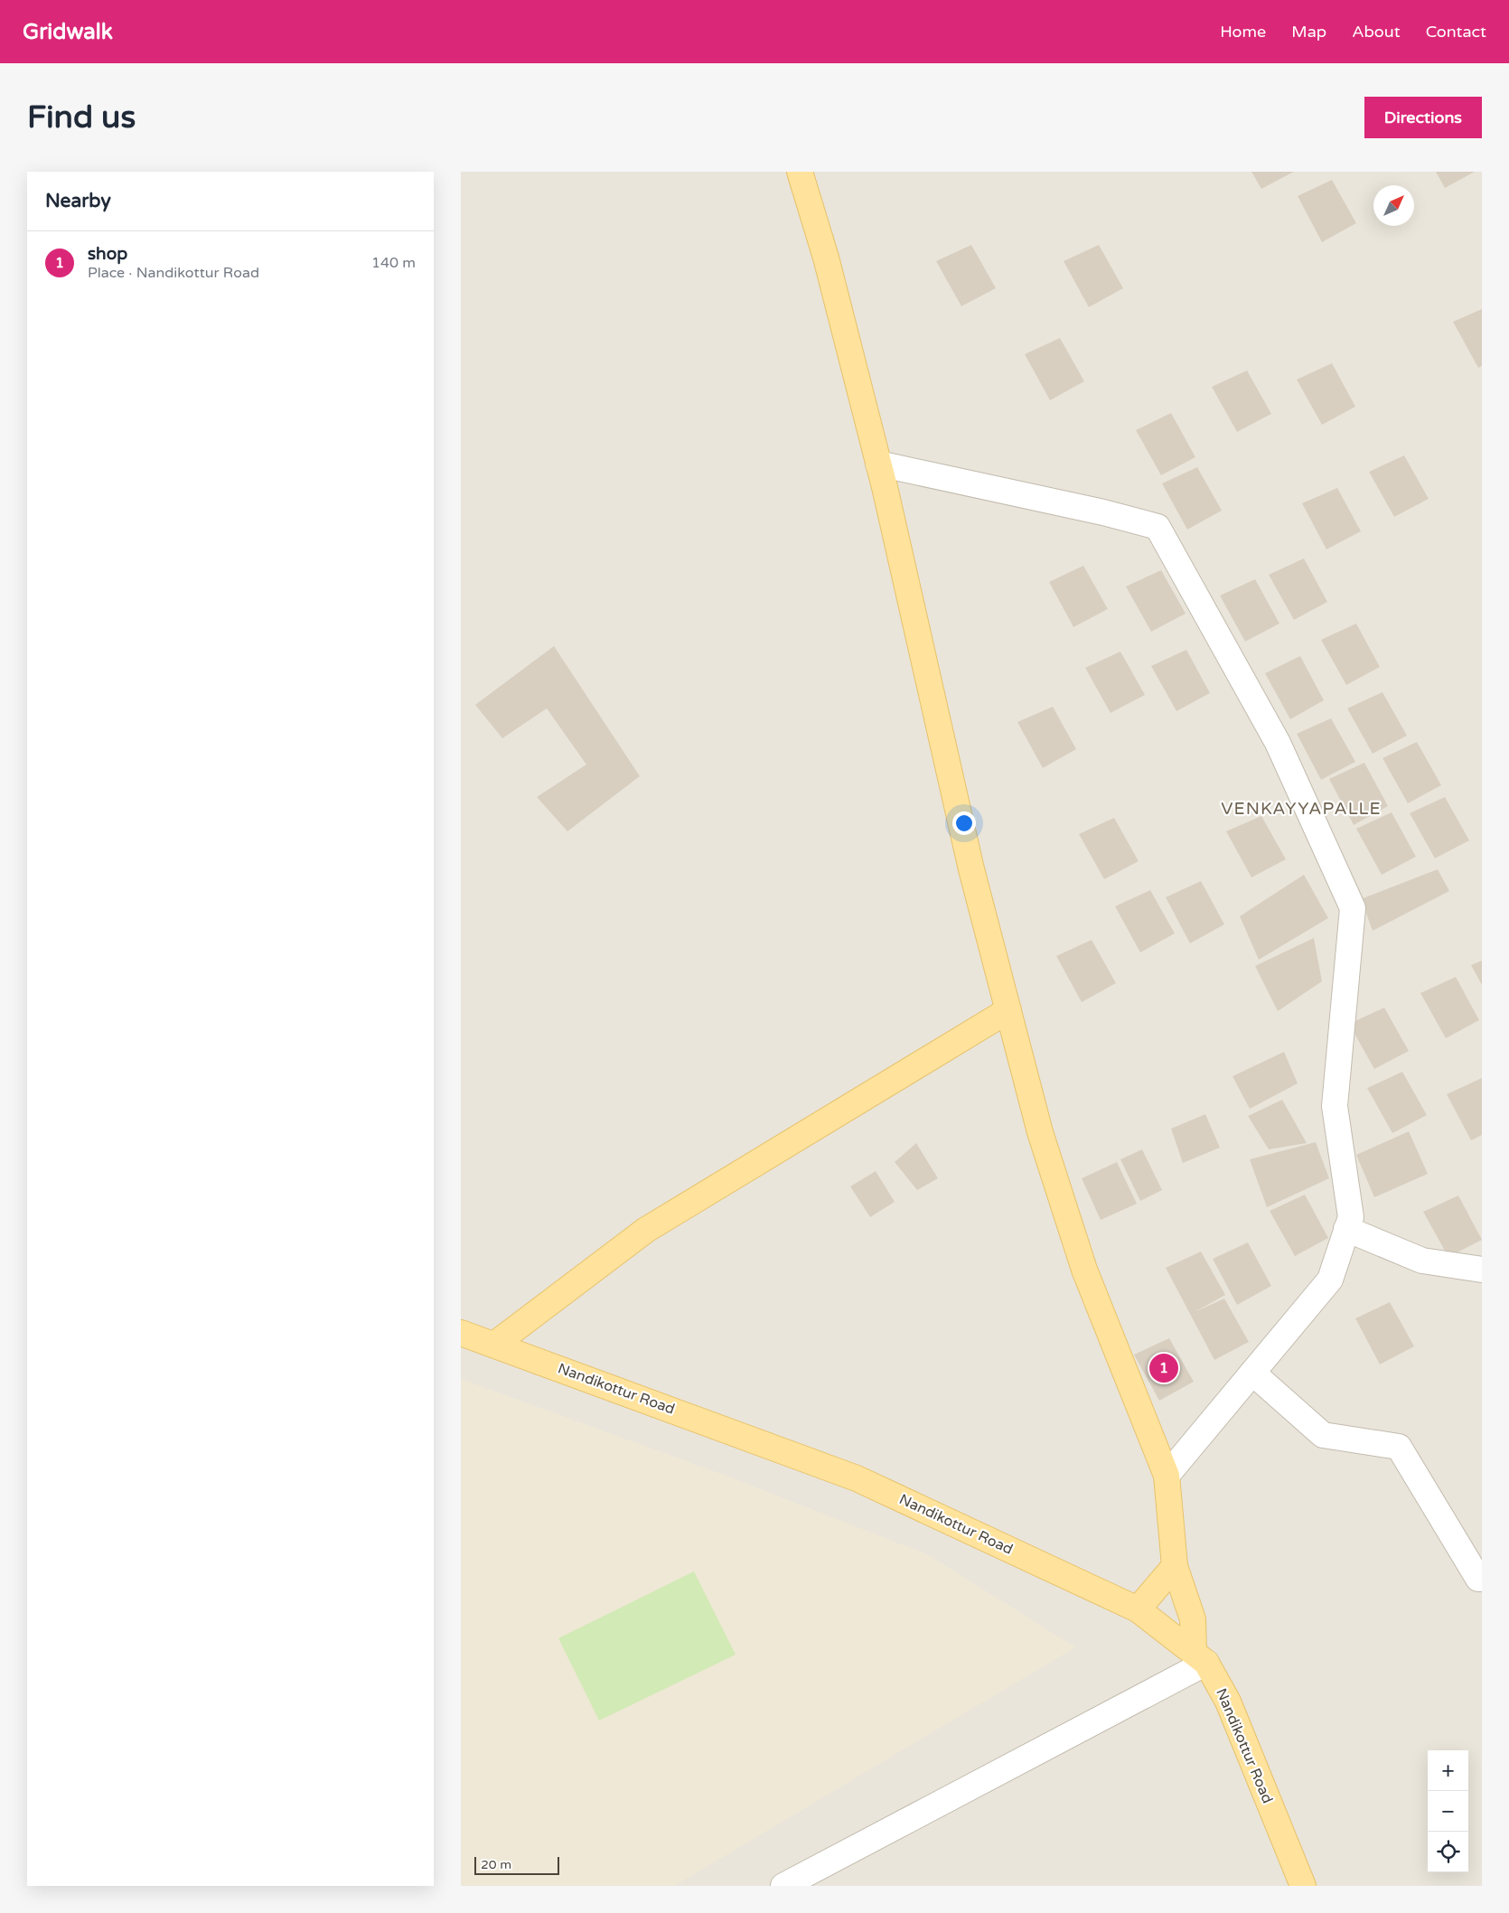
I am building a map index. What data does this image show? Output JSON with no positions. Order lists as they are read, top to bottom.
{
  "streets": {
    "main road": ["Nandikottur Road"]
  },
  "districts": ["VENKAYYAPALLE"],
  "scale_bar": "20 m",
  "north": "top right",
  "page": {
    "header": "Gridwalk",
    "nav": [
      "Home",
      "Map",
      "About",
      "Contact"
    ],
    "buttons": "Directions",
    "title": "Find us",
    "heading": "Nearby",
    "list": [
      {
        "mark": "1",
        "name": "shop",
        "note": "Place · Nandikottur Road",
        "value": "140 m"
      }
    ],
    "pins": "1",
    "map_buttons": ["+", "−"],
    "scale": "20 m"
  }
}
